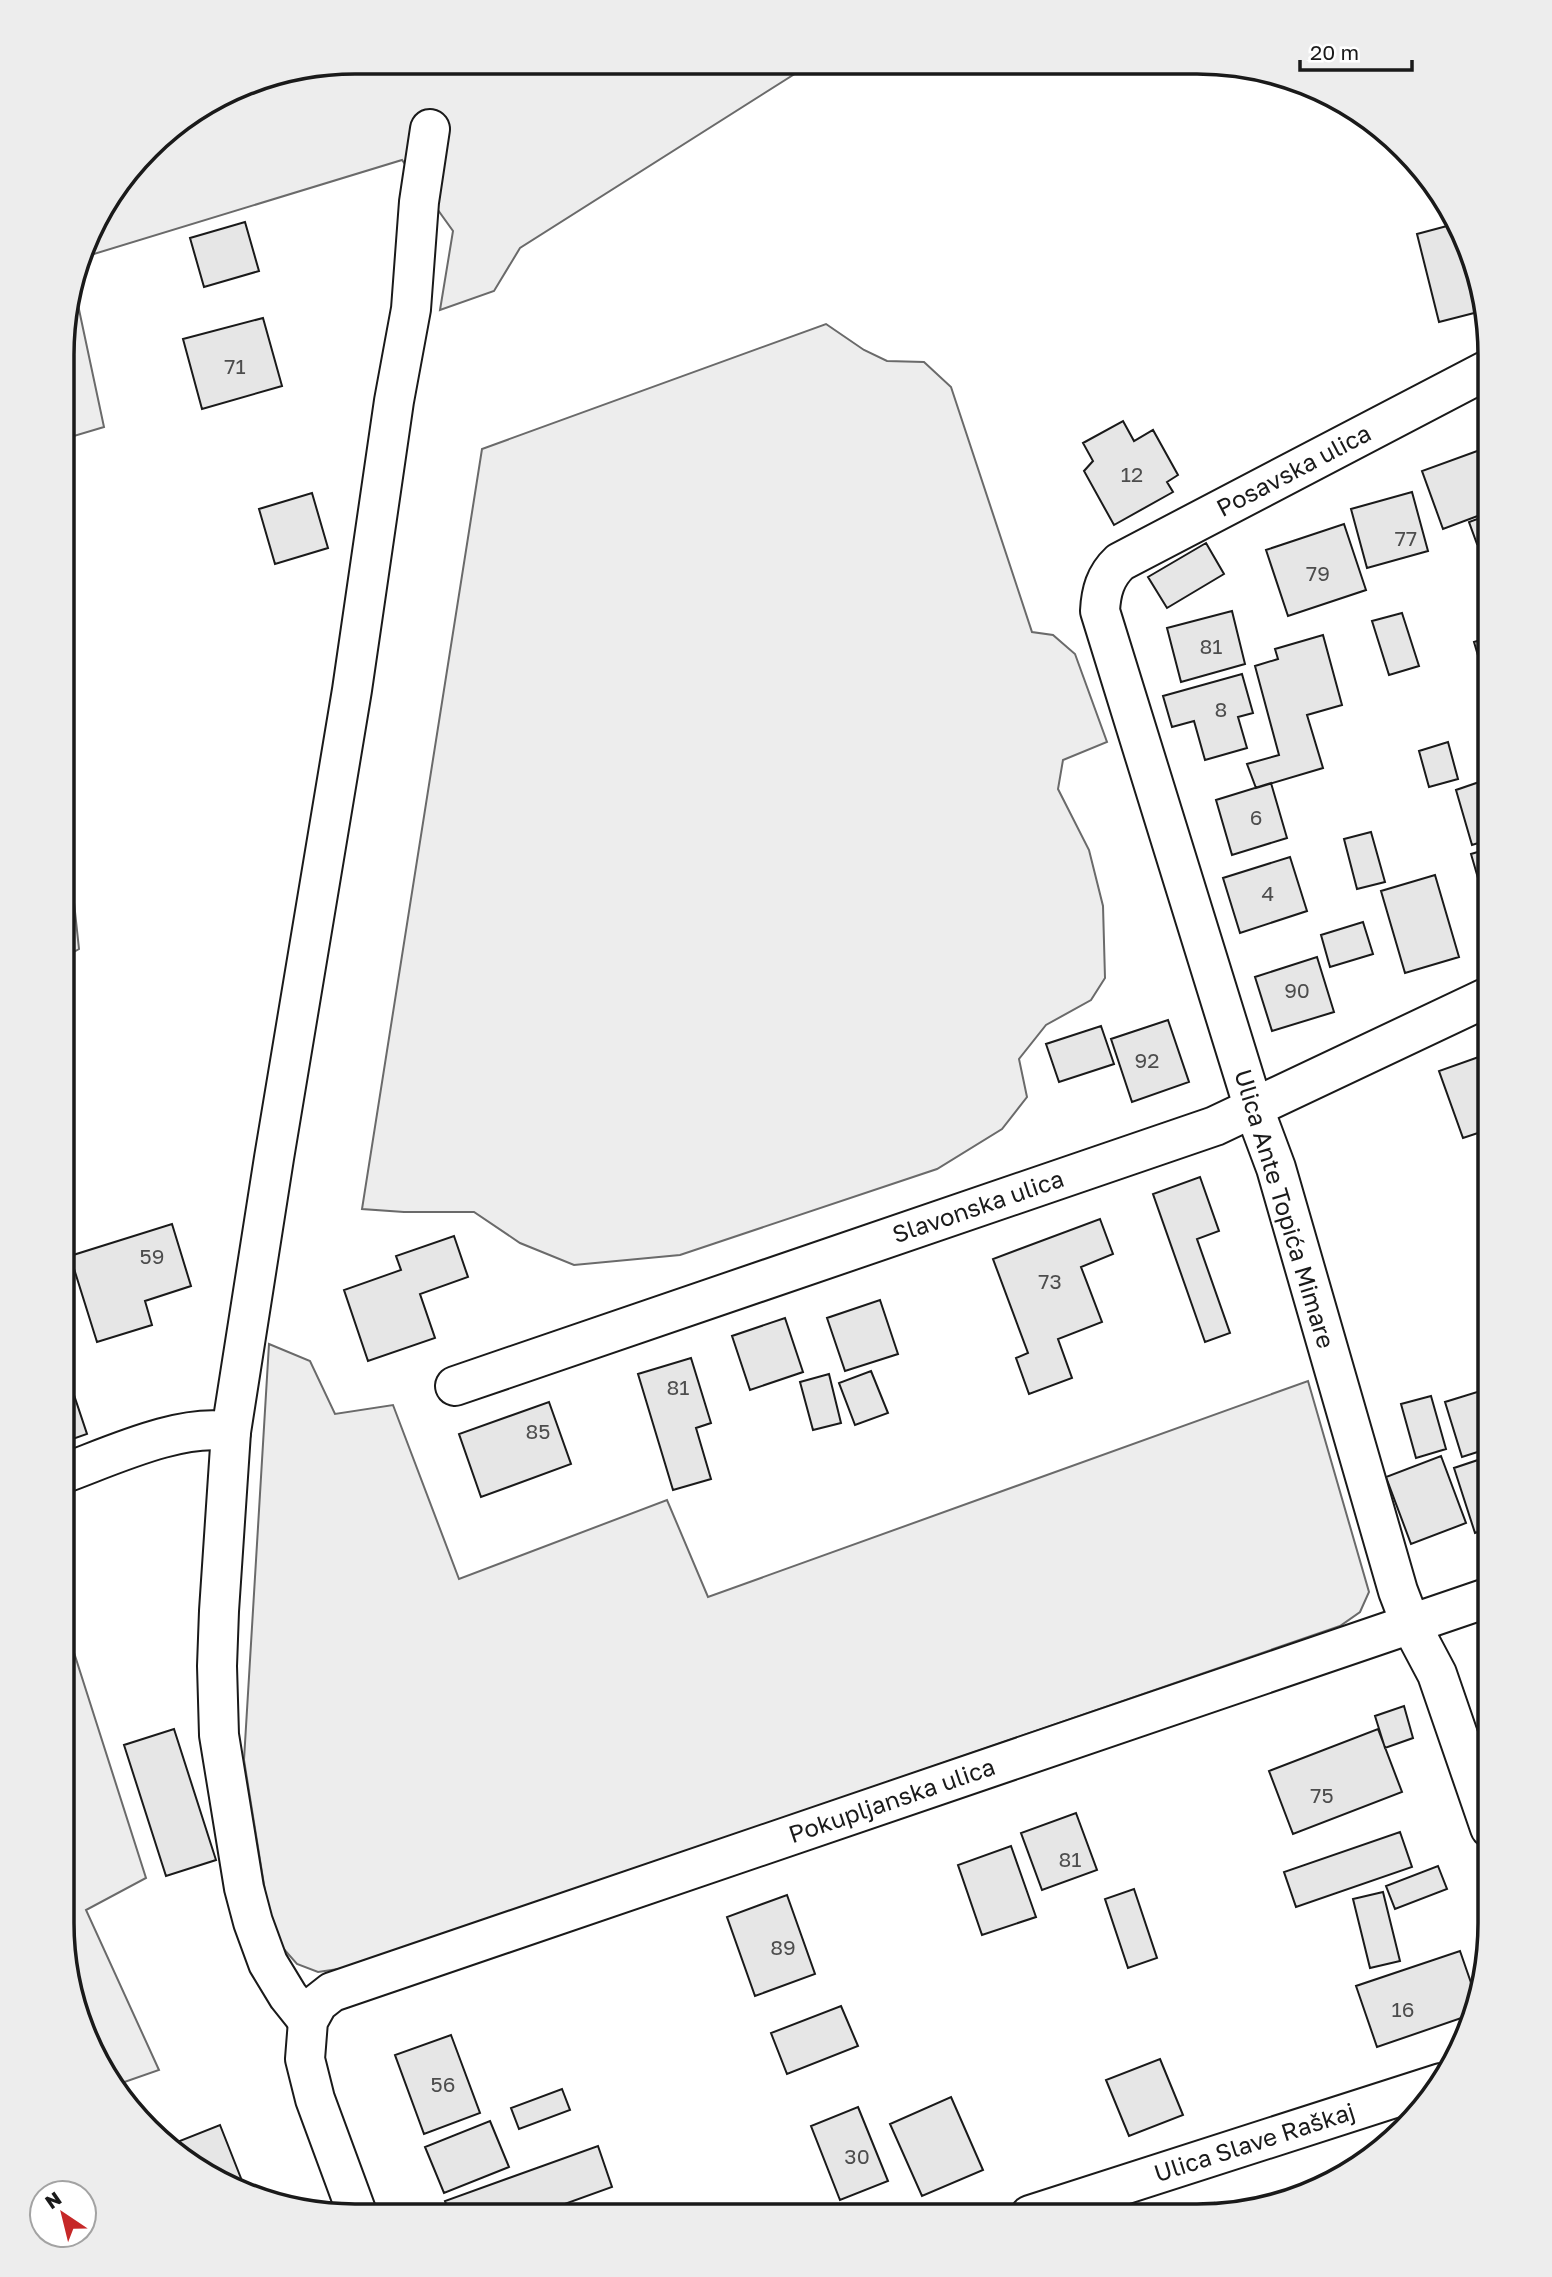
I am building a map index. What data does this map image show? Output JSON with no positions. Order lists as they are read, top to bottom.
{
  "streets": {
    "street": [
      "Posavska ulica",
      "Slavonska ulica",
      "Ulica Ante Topića Mimare",
      "Pokupljanska ulica",
      "Ulica Slave Raškaj"
    ]
  },
  "crossings": [
    ["Posavska ulica", "Ulica Ante Topića Mimare"],
    ["Slavonska ulica", "Ulica Ante Topića Mimare"],
    ["Ulica Ante Topića Mimare", "Pokupljanska ulica"]
  ],
  "house_numbers": [
    "71",
    "12",
    "77",
    "79",
    "81",
    "8",
    "6",
    "4",
    "90",
    "92",
    "59",
    "73",
    "81",
    "85",
    "75",
    "81",
    "89",
    "16",
    "56",
    "30"
  ],
  "scale_bar": "20 m",
  "north": "top left"
}
